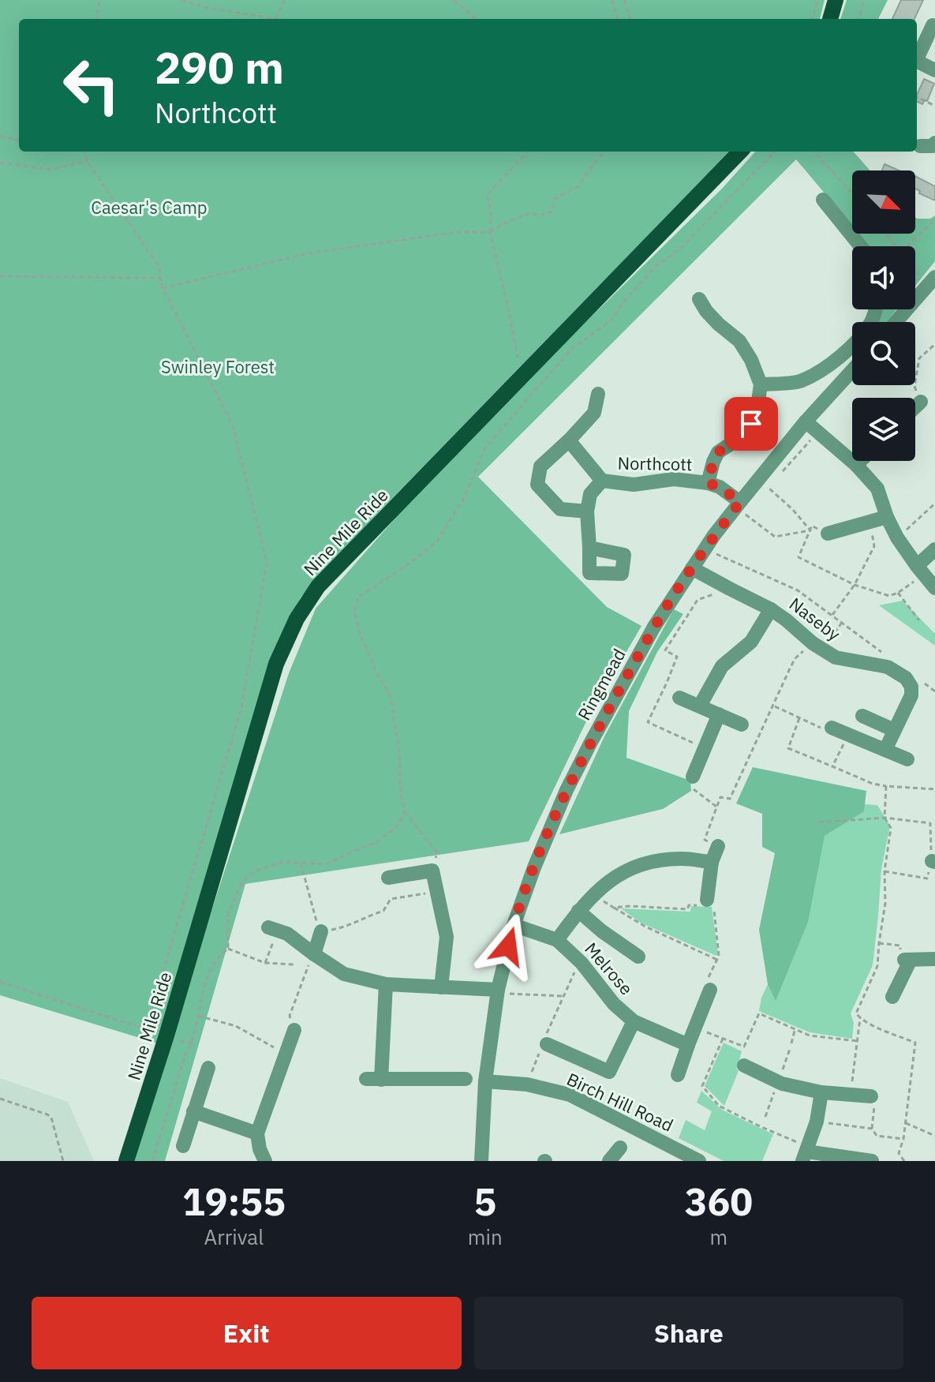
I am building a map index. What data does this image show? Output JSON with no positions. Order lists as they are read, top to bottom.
{
  "streets": {
    "main road": ["Nine Mile Ride"],
    "street": [
      "Northcott",
      "Naseby",
      "Ringmead",
      "Melrose",
      "Birch Hill Road"
    ]
  },
  "crossings": [
    ["Northcott", "Ringmead"],
    ["Naseby", "Ringmead"],
    ["Ringmead", "Melrose"],
    ["Ringmead", "Birch Hill Road"]
  ],
  "parks": ["Caesar's Camp", "Swinley Forest"],
  "north": "bottom right",
  "page": {
    "turn": ["290 m", "Northcott"],
    "eta": [
      "19:55",
      "Arrival",
      "5",
      "min",
      "360",
      "m"
    ],
    "buttons": ["Exit", "Share"]
  }
}
